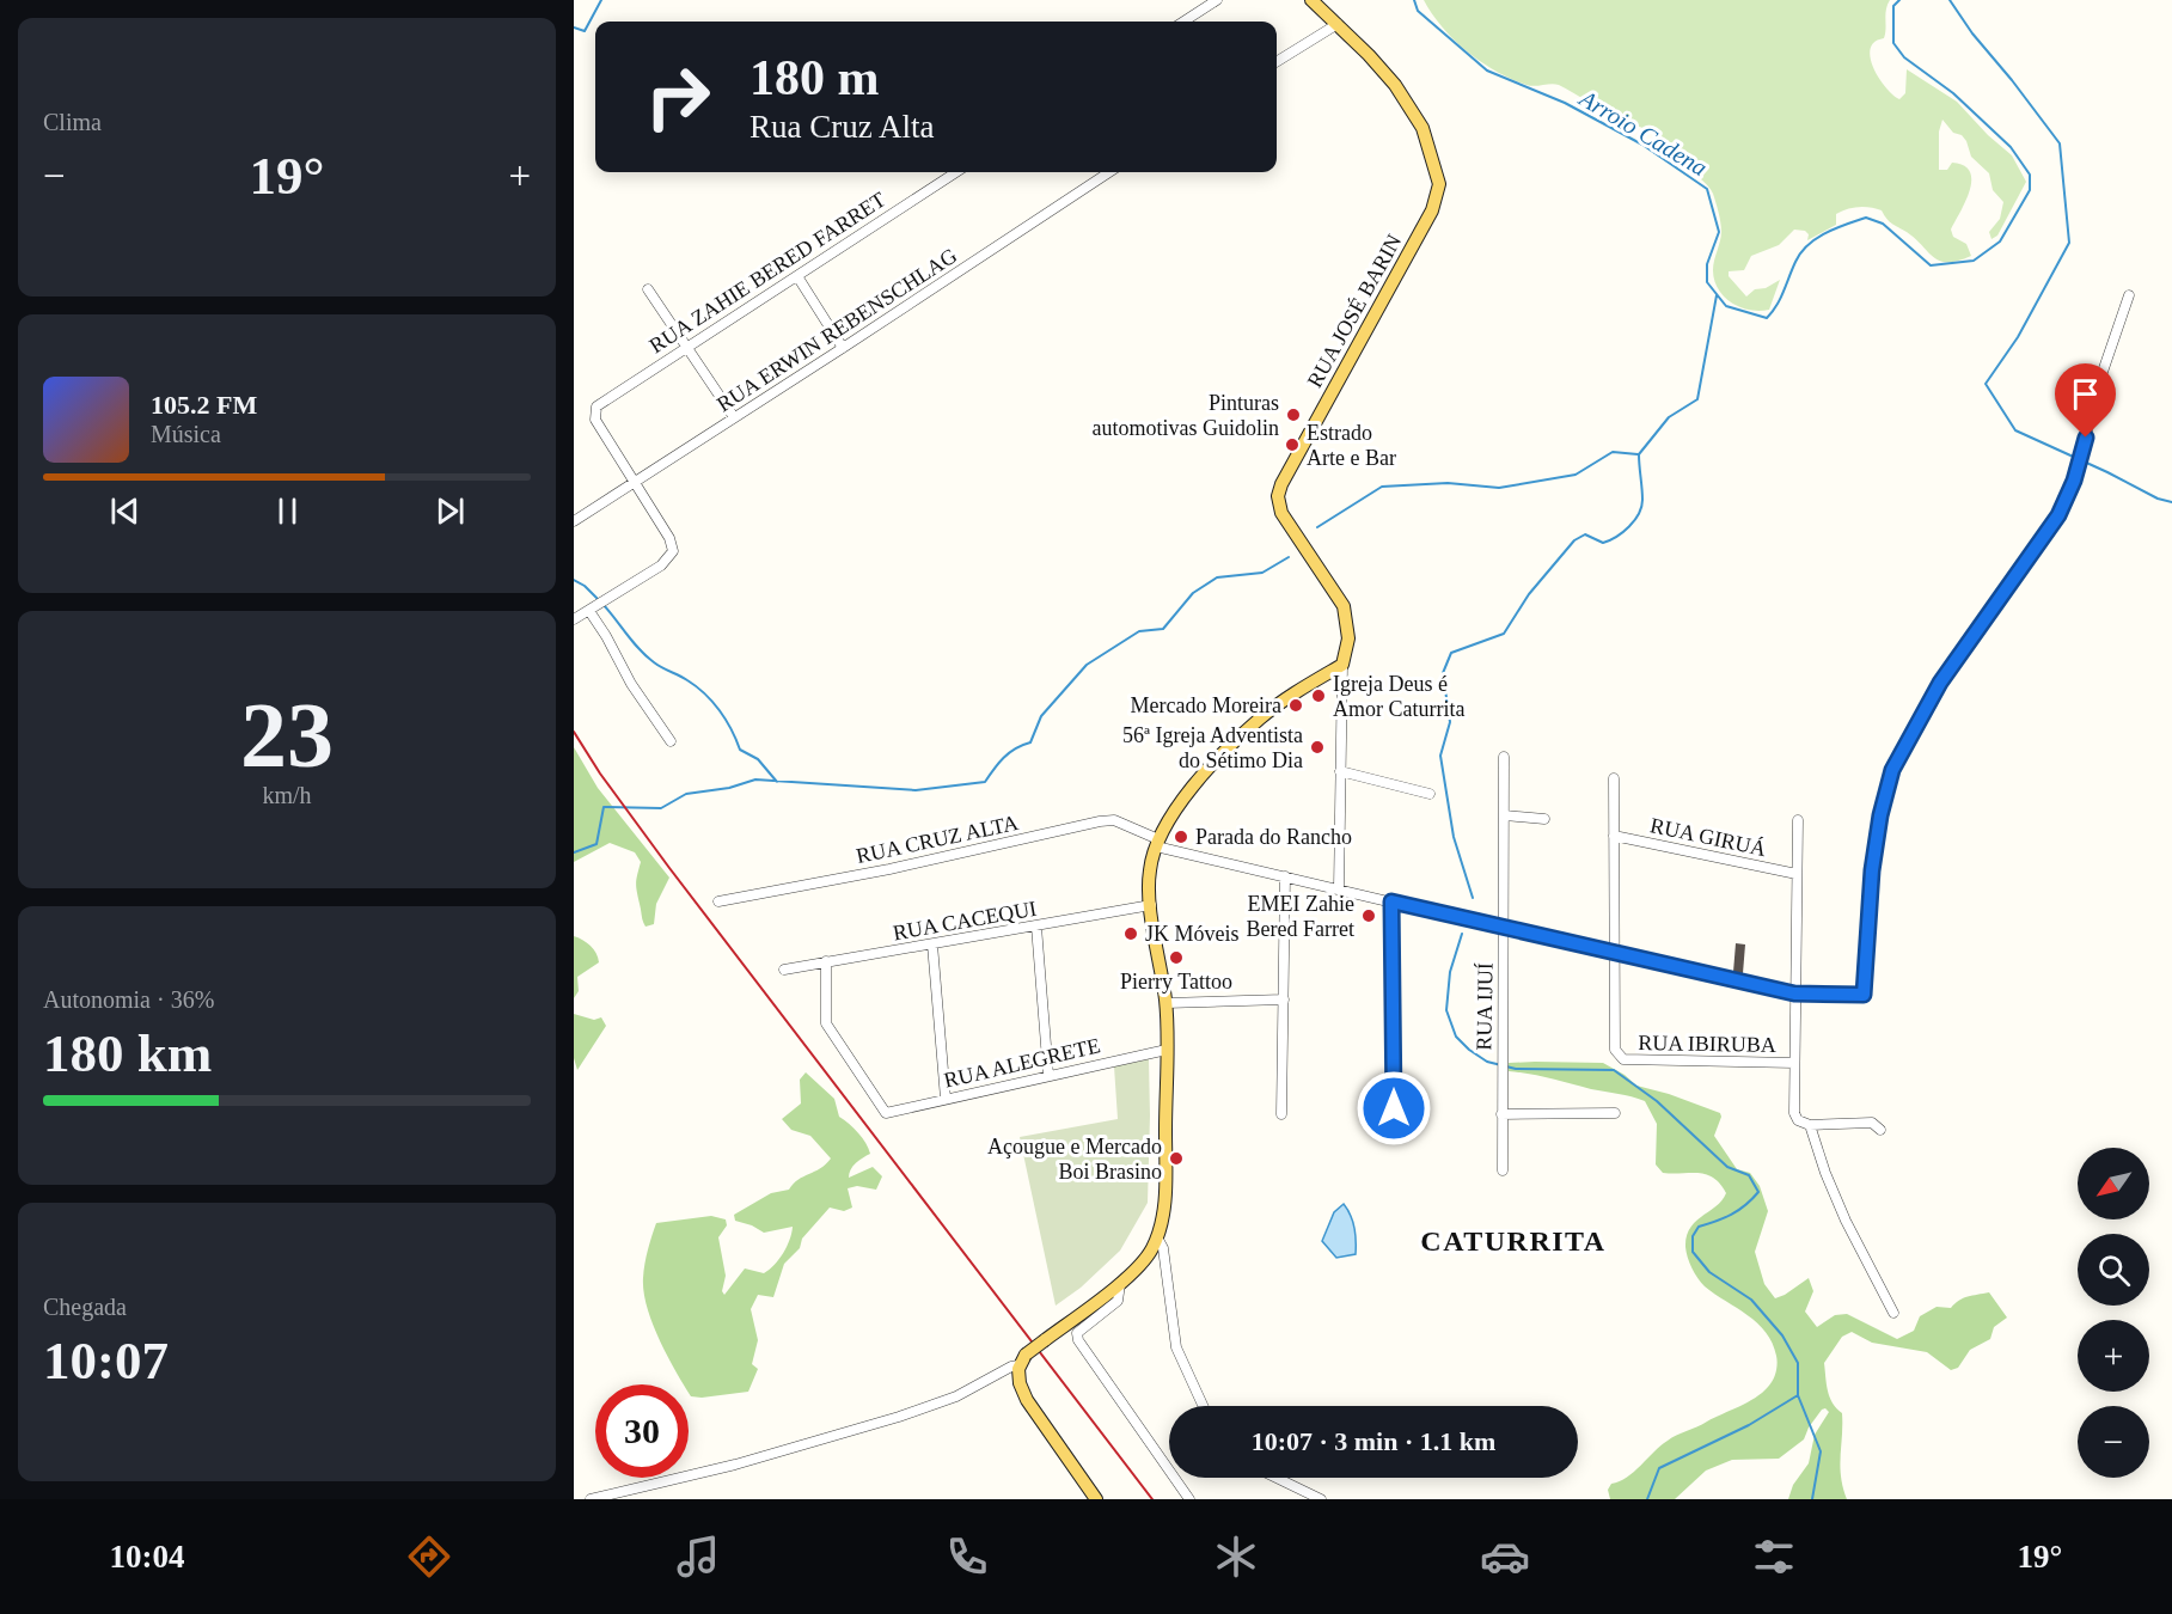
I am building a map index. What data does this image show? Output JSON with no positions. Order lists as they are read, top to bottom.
{
  "streets": {
    "main road": ["RUA JOSÉ BARIN"],
    "street": [
      "RUA ZAHIE BERED FARRET",
      "RUA ERWIN REBENSCHLAG",
      "RUA GIRUÁ",
      "RUA CRUZ ALTA",
      "RUA CACEQUI",
      "RUA IJUÍ",
      "RUA IBIRUBA",
      "RUA ALEGRETE"
    ]
  },
  "crossings": [
    ["RUA ZAHIE BERED FARRET", "RUA ERWIN REBENSCHLAG"],
    ["RUA CRUZ ALTA", "RUA IJUÍ"],
    ["RUA CRUZ ALTA", "RUA IBIRUBA"],
    ["RUA CACEQUI", "RUA ALEGRETE"]
  ],
  "districts": ["CATURRITA"],
  "water": ["Arroio Cadena"],
  "places": [
    "Pinturas automotivas Guidolin",
    "Estrado Arte e Bar",
    "Igreja Deus é Amor Caturrita",
    "Mercado Moreira",
    "56ª Igreja Adventista do Sétimo Dia",
    "Parada do Rancho",
    "EMEI Zahie Bered Farret",
    "JK Móveis",
    "Pierry Tattoo",
    "Açougue e Mercado Boi Brasino"
  ],
  "north": "bottom left",
  "page": {
    "tile": [
      "Clima",
      ["23", "km/h"],
      ["Autonomia · 36%", "180 km"],
      ["Chegada", "10:07"]
    ],
    "turn": ["180 m", "Rua Cruz Alta"],
    "heat": ["−", "19°", "+"],
    "song": ["105.2 FM", "Música"],
    "map_buttons": ["+", "−"],
    "limit": "30",
    "trip": "10:07 · 3 min · 1.1 km",
    "tabs": ["10:04", "19°"]
  }
}
